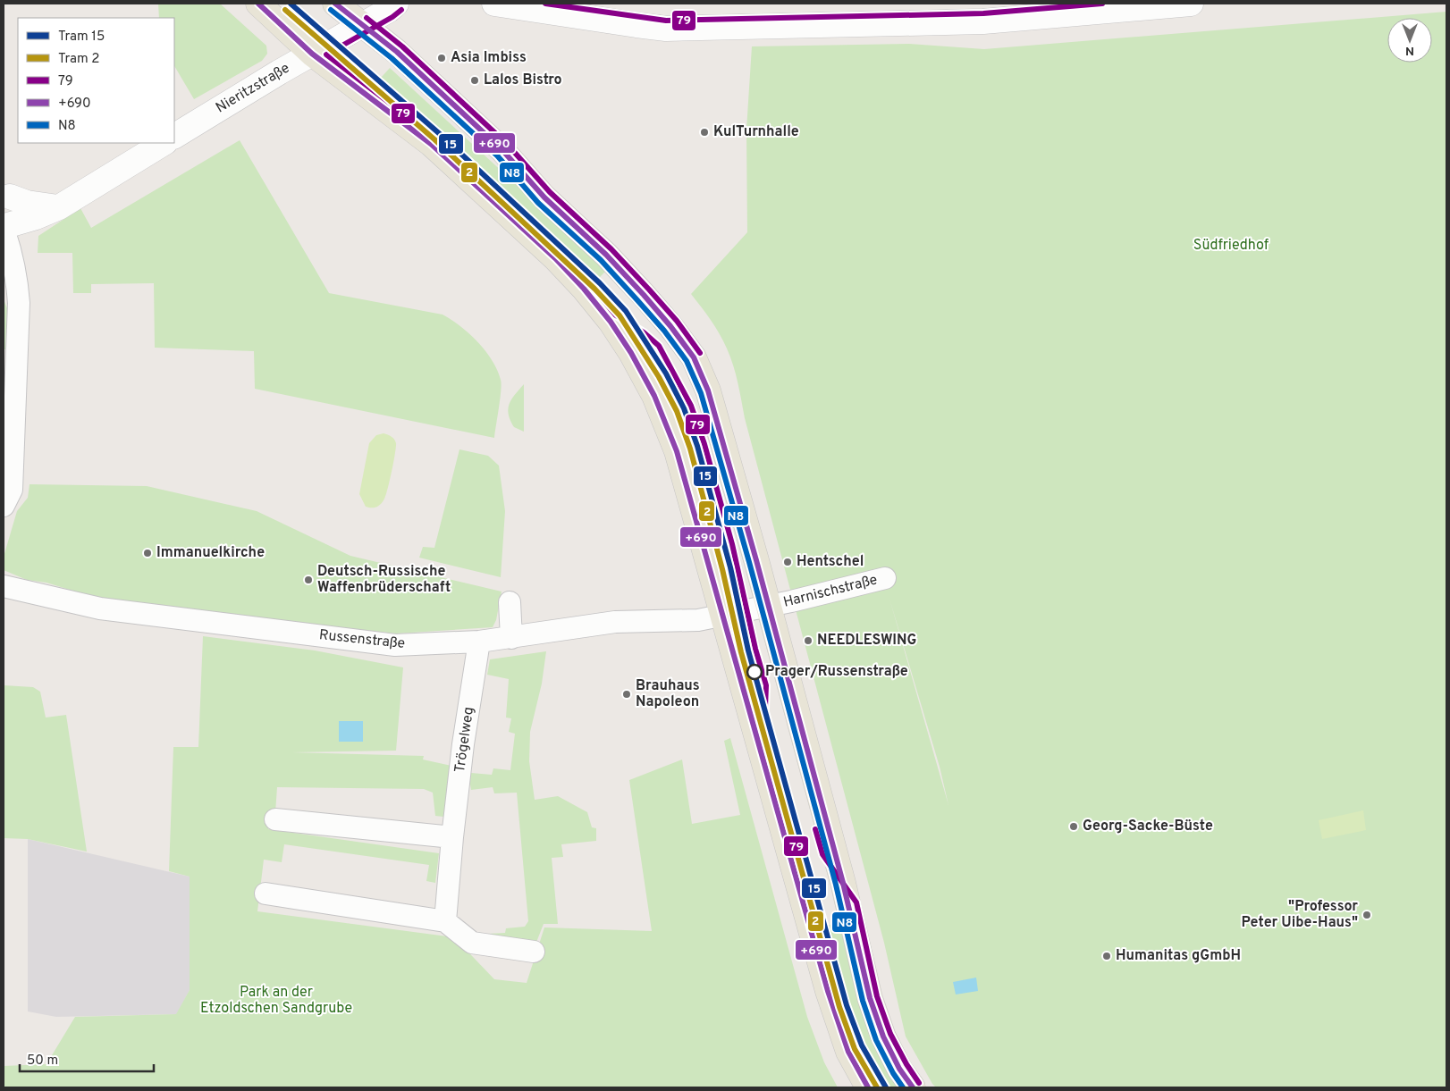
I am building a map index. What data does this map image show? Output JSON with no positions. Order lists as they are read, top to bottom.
{
  "streets": {
    "street": [
      "Nieritzstraße",
      "Harnischstraße",
      "Russenstraße",
      "Trögelweg"
    ]
  },
  "crossings": [
    ["Harnischstraße", "Russenstraße"],
    ["Russenstraße", "Trögelweg"]
  ],
  "parks": ["Südfriedhof", "Park an der Etzoldschen Sandgrube"],
  "places": [
    "Asia Imbiss",
    "Lalos Bistro",
    "KulTurnhalle",
    "Immanuelkirche",
    "Hentschel",
    "Deutsch-Russische Waffenbrüderschaft",
    "NEEDLESWING",
    "Prager/Russenstraße",
    "Brauhaus Napoleon",
    "Georg-Sacke-Büste",
    "\"Professor Peter Uibe-Haus\"",
    "Humanitas gGmbH"
  ],
  "lines": [
    "tram line 15",
    "transit line 79",
    "transit line +690",
    "tram line 2",
    "transit line N8"
  ],
  "legend": [
    "Tram 15",
    "Tram 2",
    "79",
    "+690",
    "N8"
  ],
  "scale_bar": "50 m",
  "north": "bottom"
}
